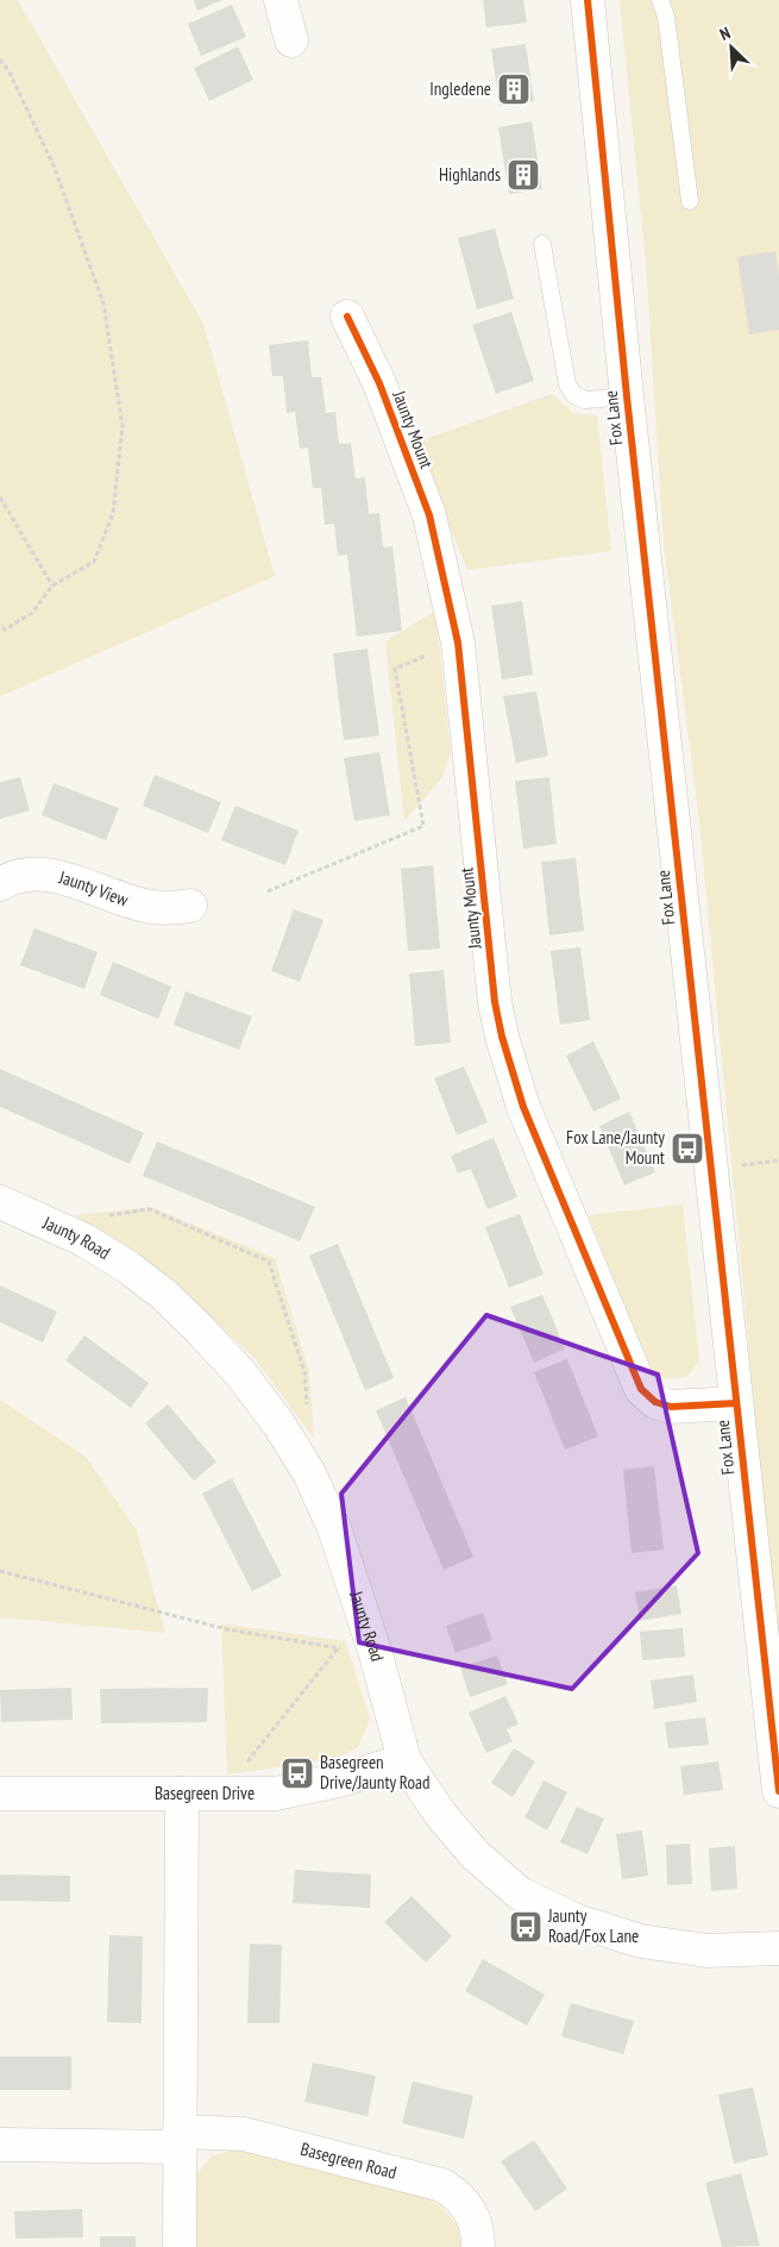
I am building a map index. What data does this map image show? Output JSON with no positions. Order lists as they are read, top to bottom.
{
  "streets": {
    "street": [
      "Fox Lane",
      "Jaunty Mount",
      "Jaunty View",
      "Jaunty Road",
      "Basegreen Drive",
      "Basegreen Road"
    ]
  },
  "crossings": [
    ["Fox Lane", "Jaunty Mount"],
    ["Jaunty Road", "Basegreen Drive"]
  ],
  "places": {
    "building": ["Ingledene", "Highlands"],
    "bus stop": ["Fox Lane/Jaunty Mount", "Basegreen Drive/Jaunty Road", "Jaunty Road/Fox Lane"]
  },
  "north": "top left"
}
